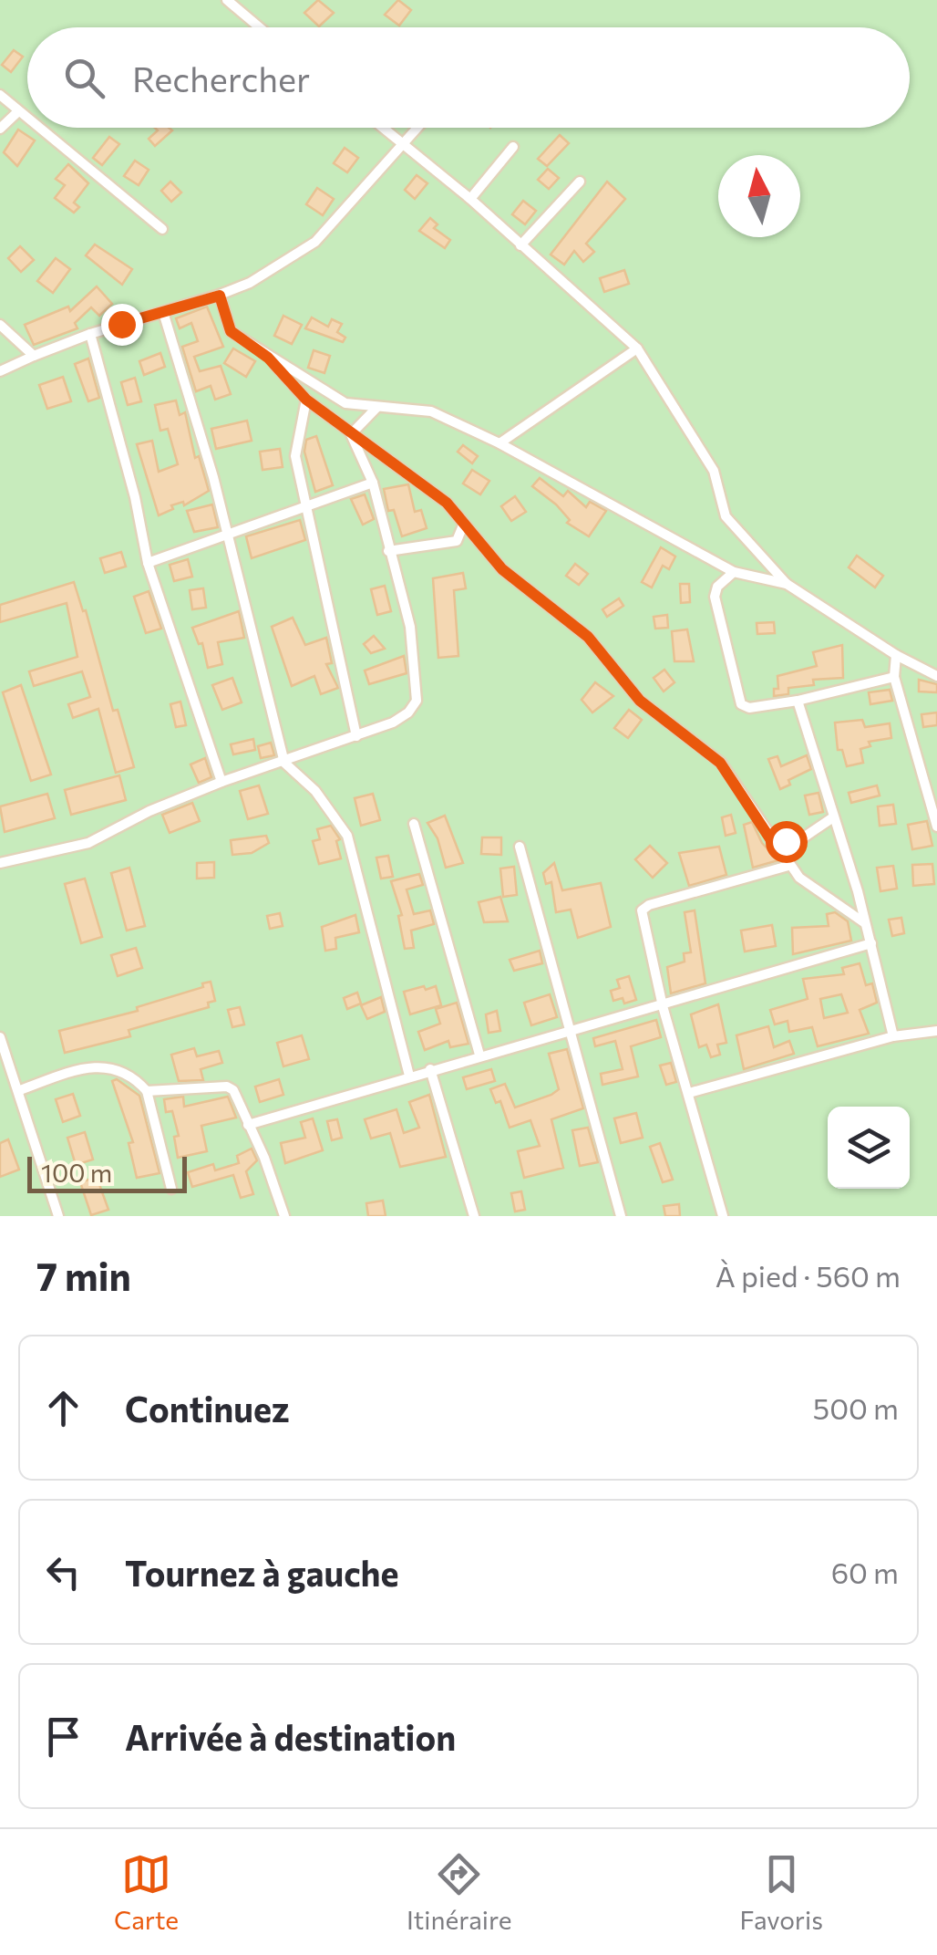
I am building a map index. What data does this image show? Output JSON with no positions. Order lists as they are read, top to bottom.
{
  "scale_bar": "100 m",
  "north": "top",
  "page": {
    "search": "Rechercher",
    "scale": "100 m",
    "heading": ["7 min", "À pied · 560 m"],
    "list": [
      ["Continuez", "500 m"],
      ["Tournez à gauche", "60 m"],
      "Arrivée à destination"
    ],
    "nav": ["Carte", "Itinéraire", "Favoris"]
  }
}
